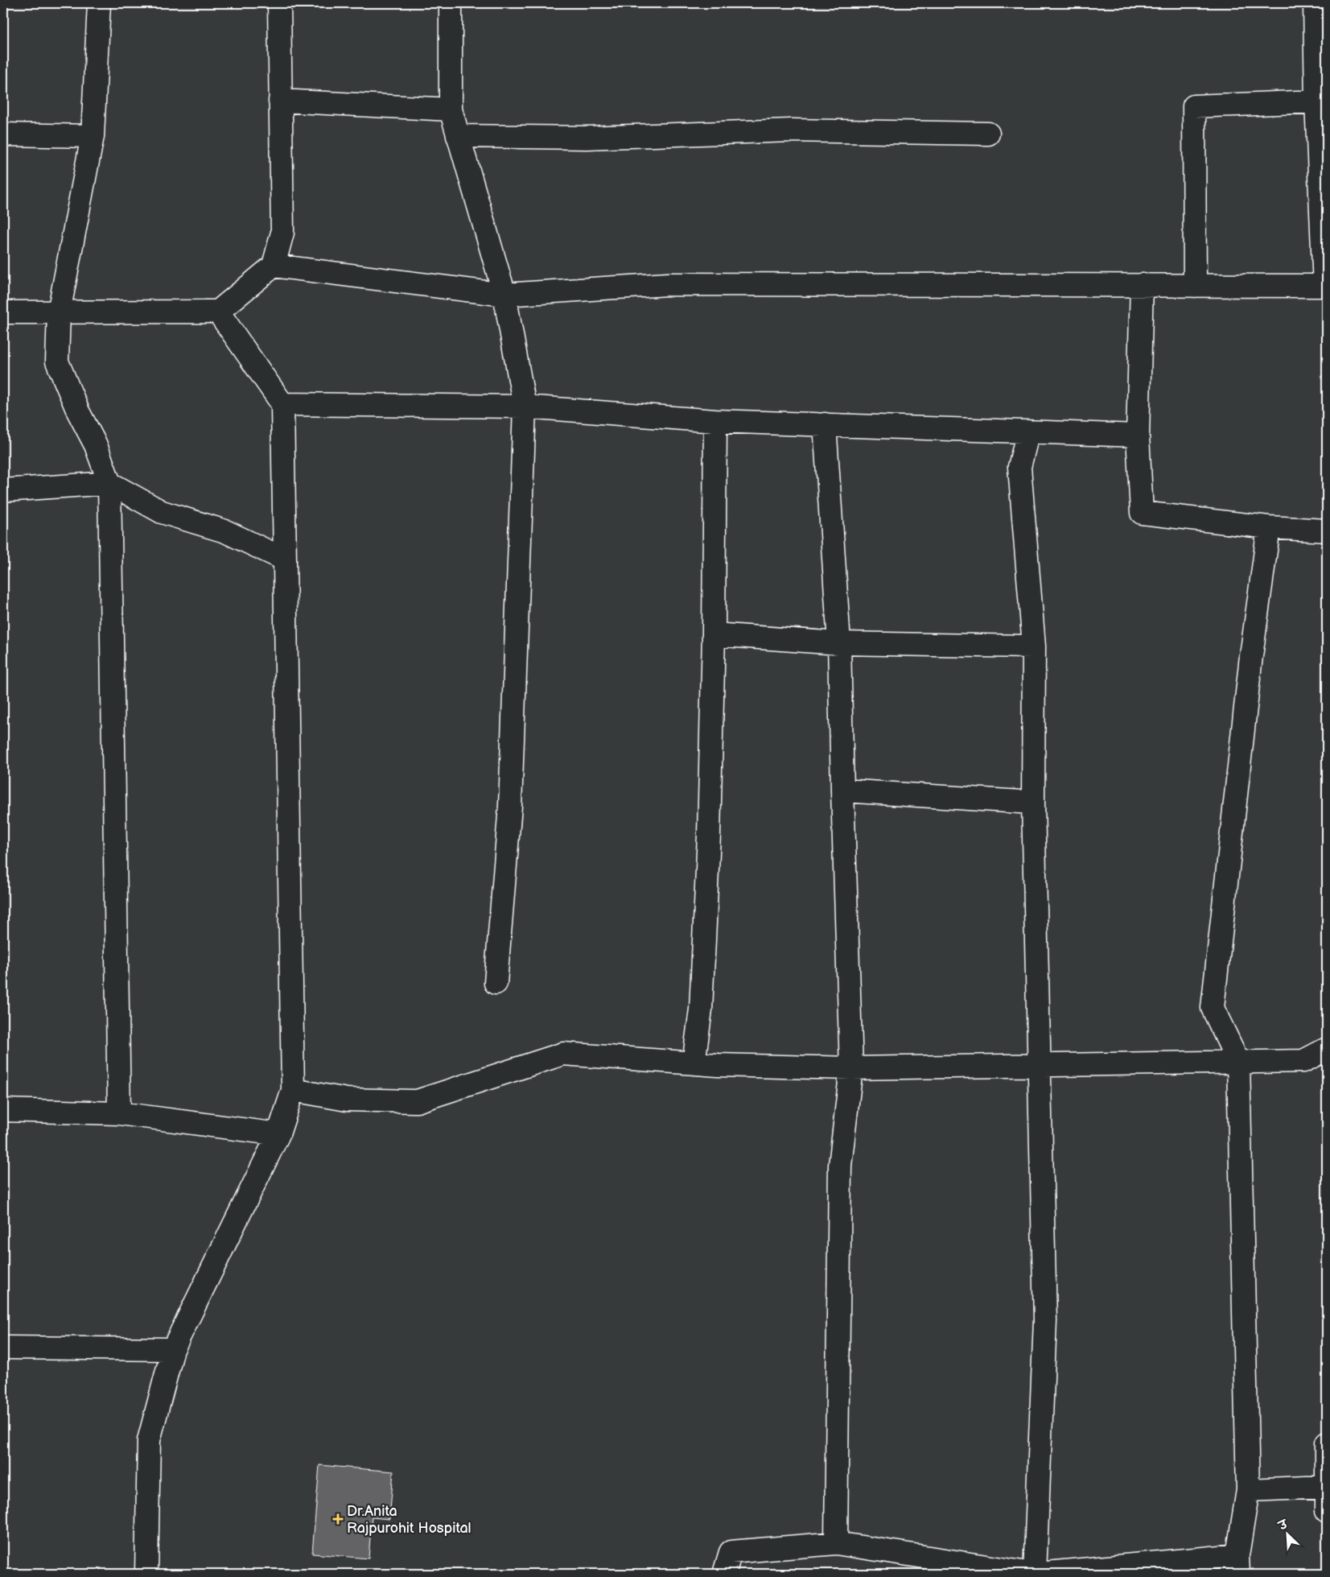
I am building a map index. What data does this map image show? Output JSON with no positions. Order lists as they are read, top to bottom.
{
  "places": {
    "health": ["Dr.Anita Rajpurohit Hospital"]
  },
  "north": "top left"
}
